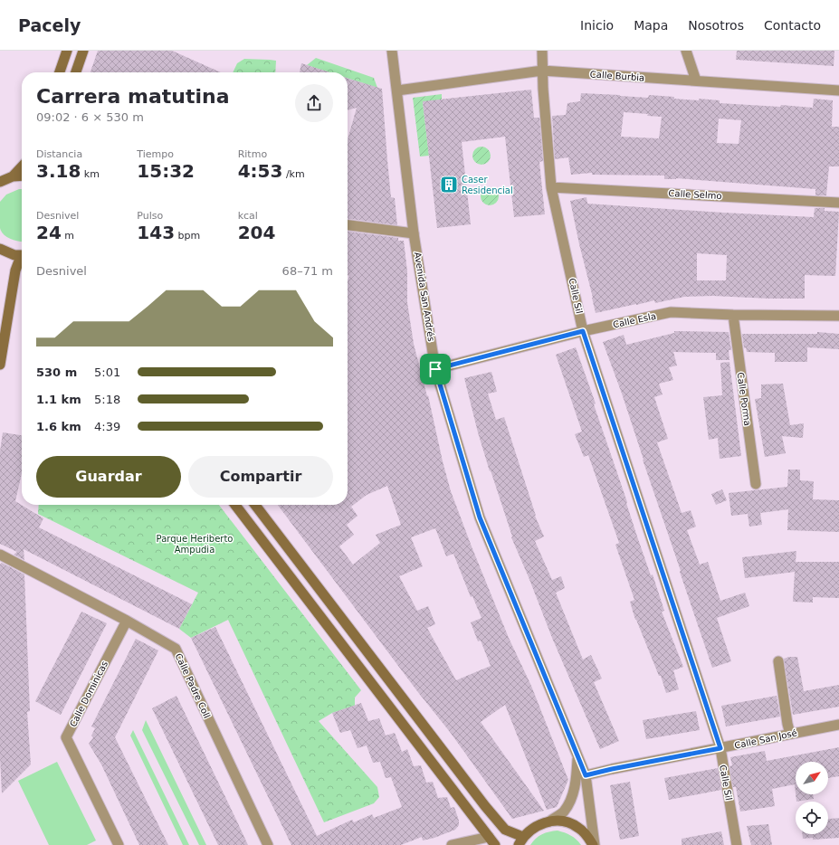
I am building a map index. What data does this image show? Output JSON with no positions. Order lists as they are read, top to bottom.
{
  "streets": {
    "street": [
      "Calle Burbia",
      "Calle Selmo",
      "Calle Sil",
      "Avenida San Andrés",
      "Calle Esla",
      "Calle Porma",
      "Calle Padre Coll",
      "Calle Dominicas",
      "Calle San José"
    ]
  },
  "crossings": [
    ["Calle Burbia", "Calle Sil"],
    ["Calle Burbia", "Avenida San Andrés"],
    ["Calle Selmo", "Calle Sil"],
    ["Calle Sil", "Calle Esla"],
    ["Calle Sil", "Calle San José"],
    ["Avenida San Andrés", "Calle Esla"],
    ["Avenida San Andrés", "Calle San José"],
    ["Calle Esla", "Calle Porma"],
    ["Calle Padre Coll", "Calle Dominicas"]
  ],
  "parks": ["Parque Heriberto Ampudia"],
  "places": {
    "building": ["Caser Residencial"]
  },
  "north": "top right",
  "page": {
    "header": "Pacely",
    "nav": [
      "Inicio",
      "Mapa",
      "Nosotros",
      "Contacto"
    ],
    "heading": ["Carrera matutina", "09:02 · 6 × 530 m"],
    "stats": [
      ["Distancia", "3.18 km"],
      ["Tiempo", "15:32"],
      ["Ritmo", "4:53 /km"],
      ["Desnivel", "24 m"],
      ["Pulso", "143 bpm"],
      ["kcal", "204"]
    ],
    "chart": ["Desnivel", "68–71 m"],
    "list": [
      {
        "name": "530 m",
        "note": "5:01"
      },
      {
        "name": "1.1 km",
        "note": "5:18"
      },
      {
        "name": "1.6 km",
        "note": "4:39"
      }
    ],
    "buttons": ["Guardar", "Compartir"]
  }
}
